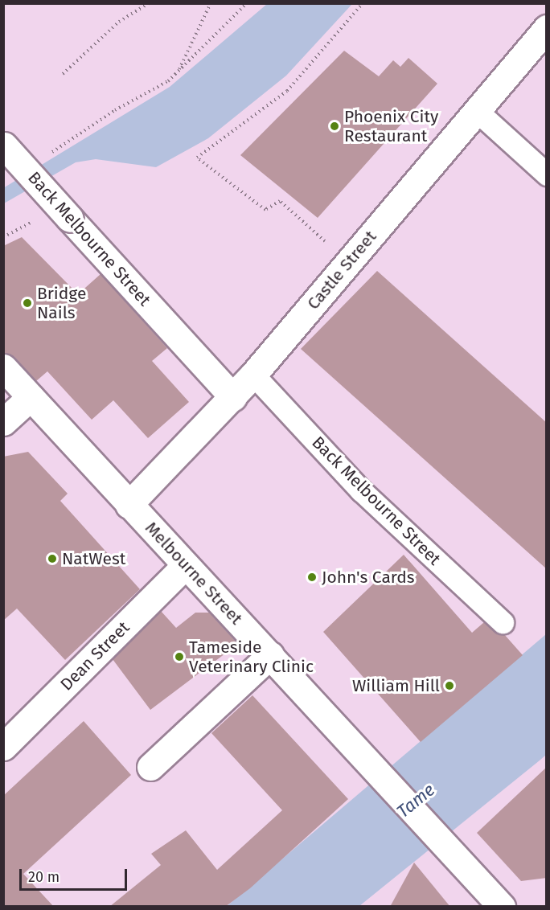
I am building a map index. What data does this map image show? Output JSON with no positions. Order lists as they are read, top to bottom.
{
  "streets": {
    "street": [
      "Back Melbourne Street",
      "Castle Street",
      "Melbourne Street",
      "Dean Street"
    ]
  },
  "crossings": [
    ["Back Melbourne Street", "Castle Street"],
    ["Castle Street", "Melbourne Street"],
    ["Melbourne Street", "Dean Street"]
  ],
  "water": ["Tame"],
  "places": [
    "Phoenix City Restaurant",
    "Bridge Nails",
    "NatWest",
    "John's Cards",
    "Tameside Veterinary Clinic",
    "William Hill"
  ],
  "scale_bar": "20 m"
}
